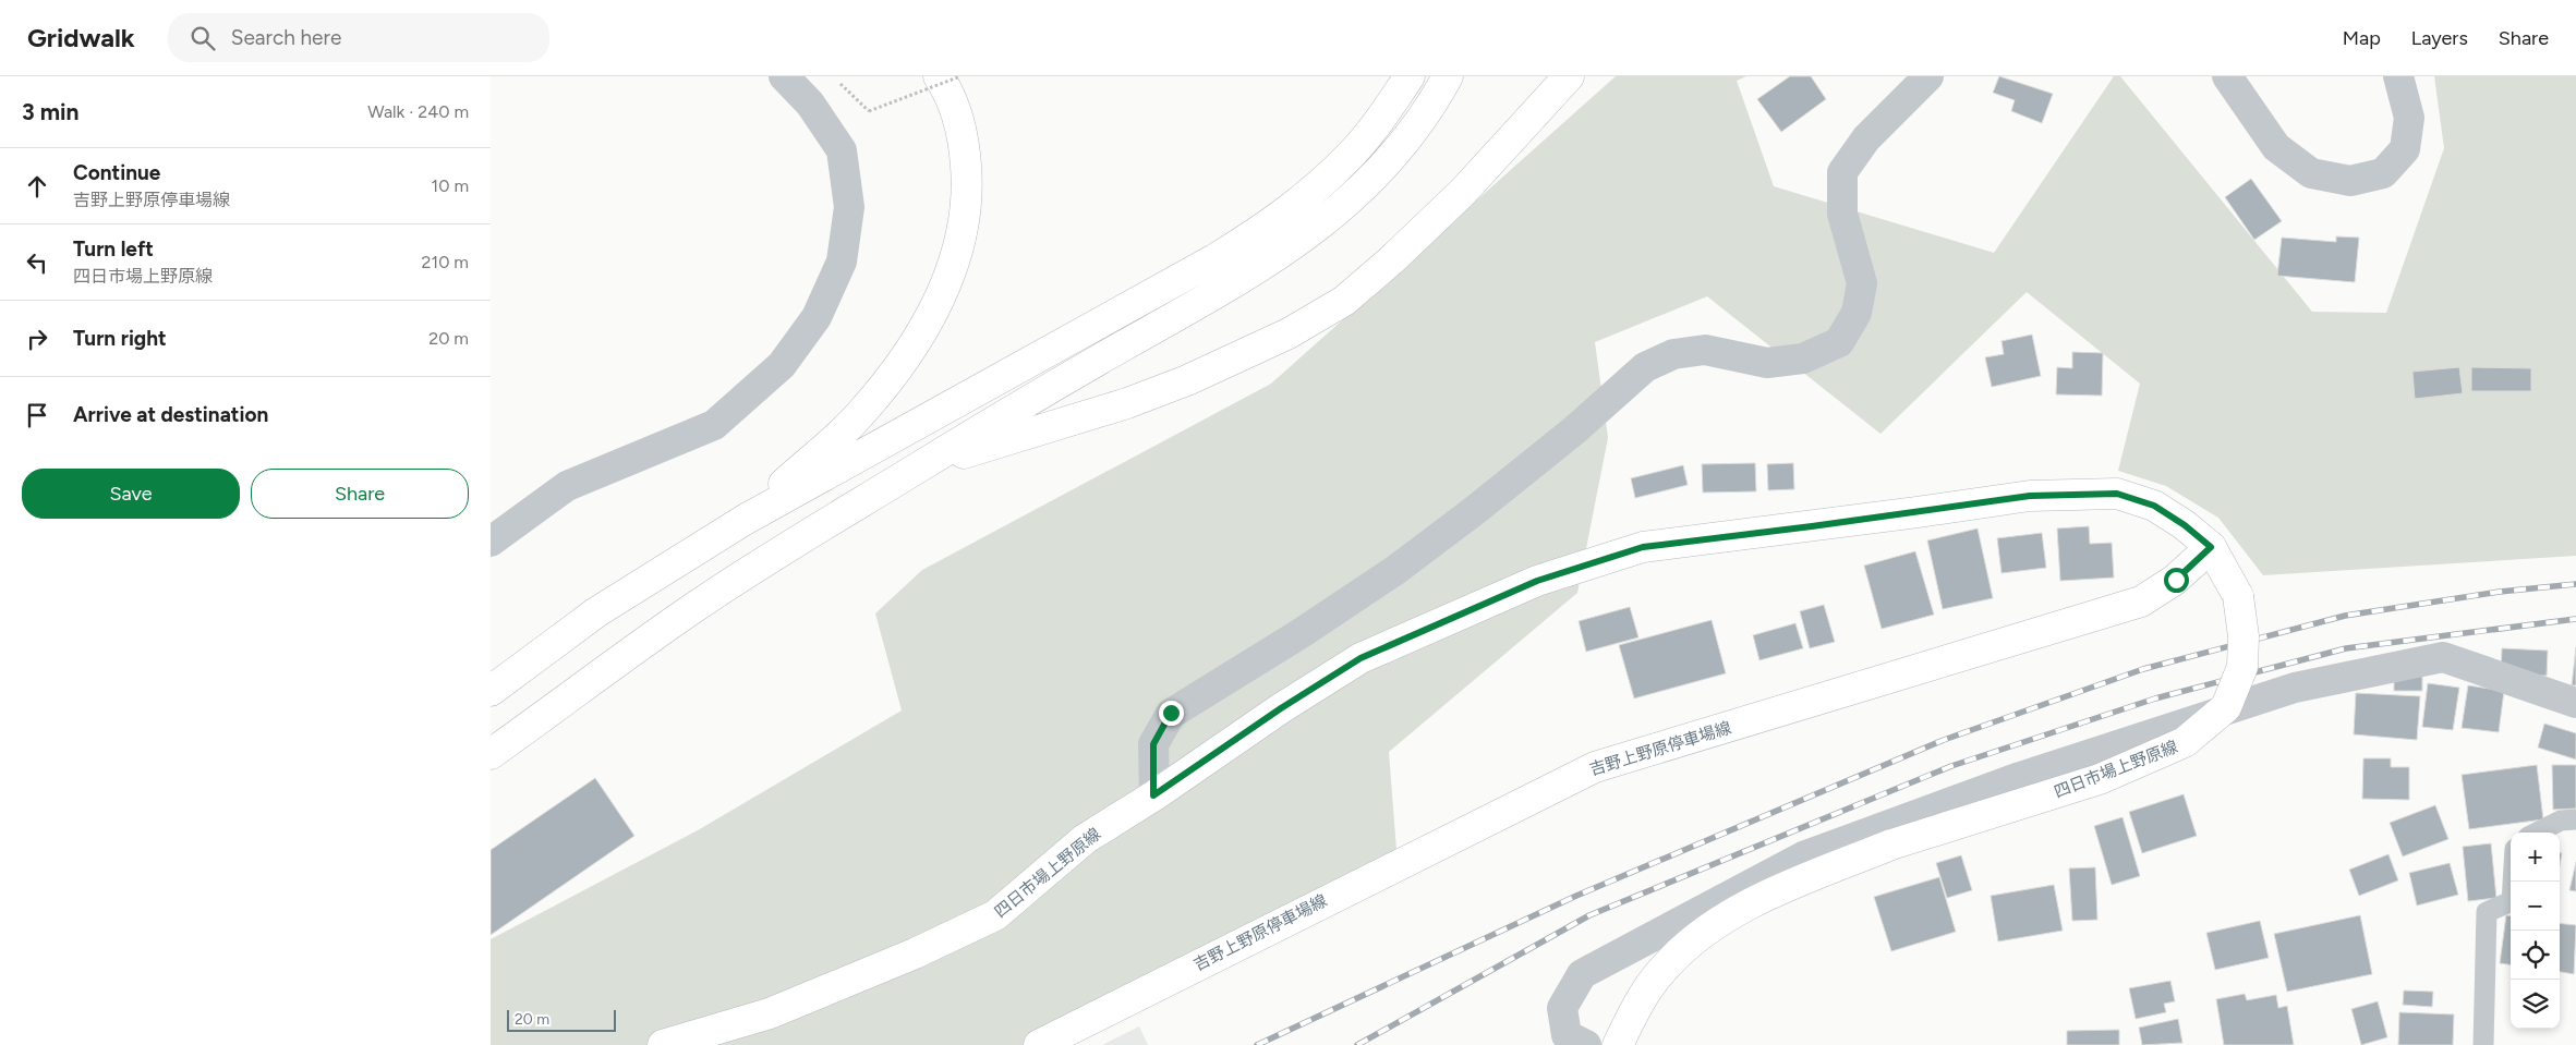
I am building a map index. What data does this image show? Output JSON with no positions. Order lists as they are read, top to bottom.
{
  "streets": {
    "main road": ["吉野上野原停車場線", "四日市場上野原線"]
  },
  "crossings": [
    ["吉野上野原停車場線", "四日市場上野原線"]
  ],
  "scale_bar": "20 m",
  "page": {
    "header": "Gridwalk",
    "search": "Search here",
    "nav": ["Map", "Layers", "Share"],
    "heading": ["3 min", "Walk · 240 m"],
    "list": [
      ["Continue", "吉野上野原停車場線", "10 m"],
      ["Turn left", "四日市場上野原線", "210 m"],
      ["Turn right", "20 m"],
      "Arrive at destination"
    ],
    "buttons": ["Save", "Share"],
    "map_buttons": ["+", "−"],
    "scale": "20 m"
  }
}
